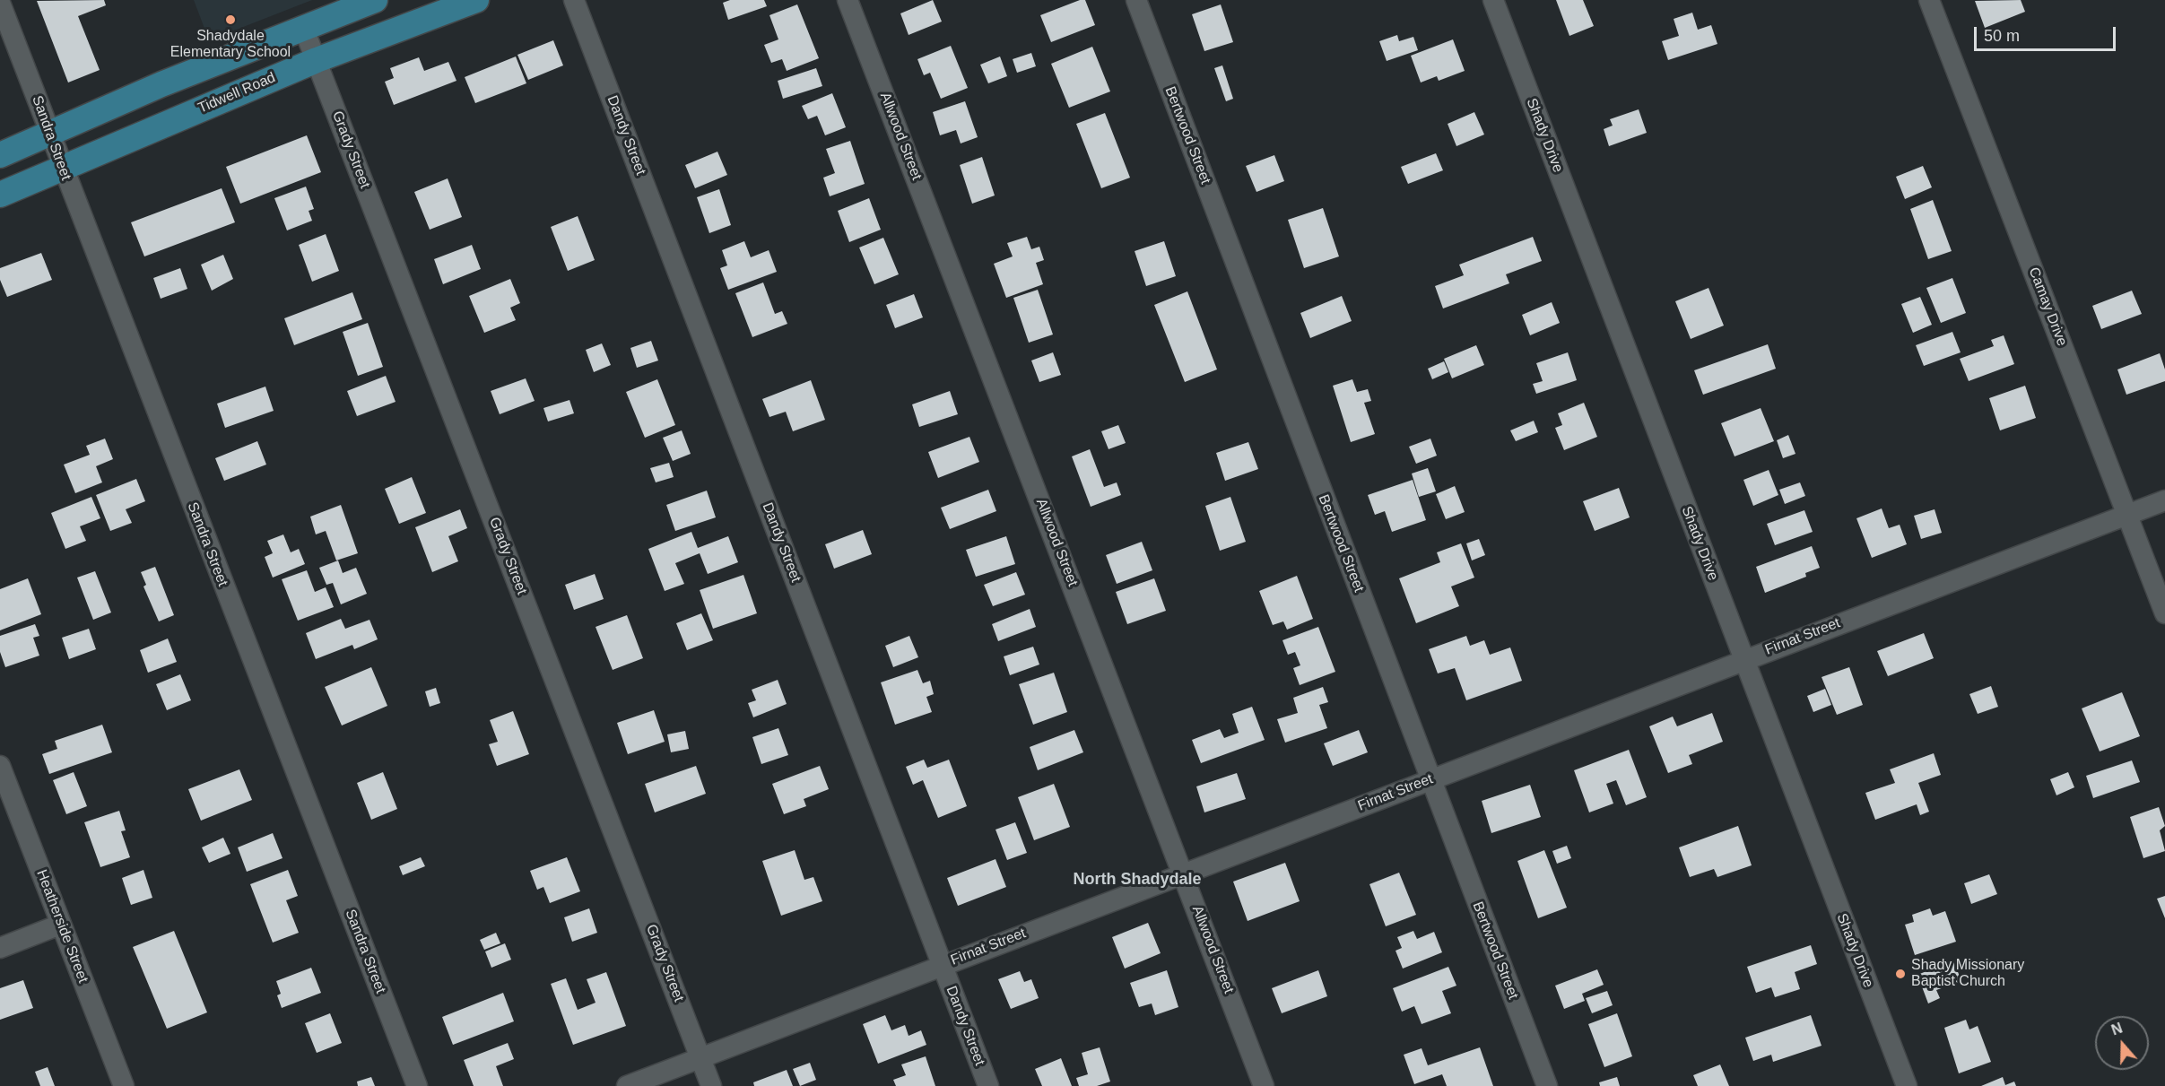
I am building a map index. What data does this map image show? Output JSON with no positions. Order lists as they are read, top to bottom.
{
  "streets": {
    "main road": ["Tidwell Road"],
    "street": [
      "Dandy Street",
      "Bertwood Street",
      "Shady Drive",
      "Allwood Street",
      "Sandra Street",
      "Grady Street",
      "Camay Drive",
      "Firnat Street",
      "Heatherside Street"
    ]
  },
  "crossings": [
    ["Tidwell Road", "Sandra Street"],
    ["Tidwell Road", "Grady Street"],
    ["Dandy Street", "Firnat Street"],
    ["Bertwood Street", "Firnat Street"],
    ["Shady Drive", "Firnat Street"],
    ["Allwood Street", "Firnat Street"],
    ["Grady Street", "Firnat Street"],
    ["Camay Drive", "Firnat Street"]
  ],
  "districts": ["North Shadydale"],
  "places": ["Shadydale Elementary School", "Shady Missionary Baptist Church"],
  "scale_bar": "50 m",
  "north": "top"
}
